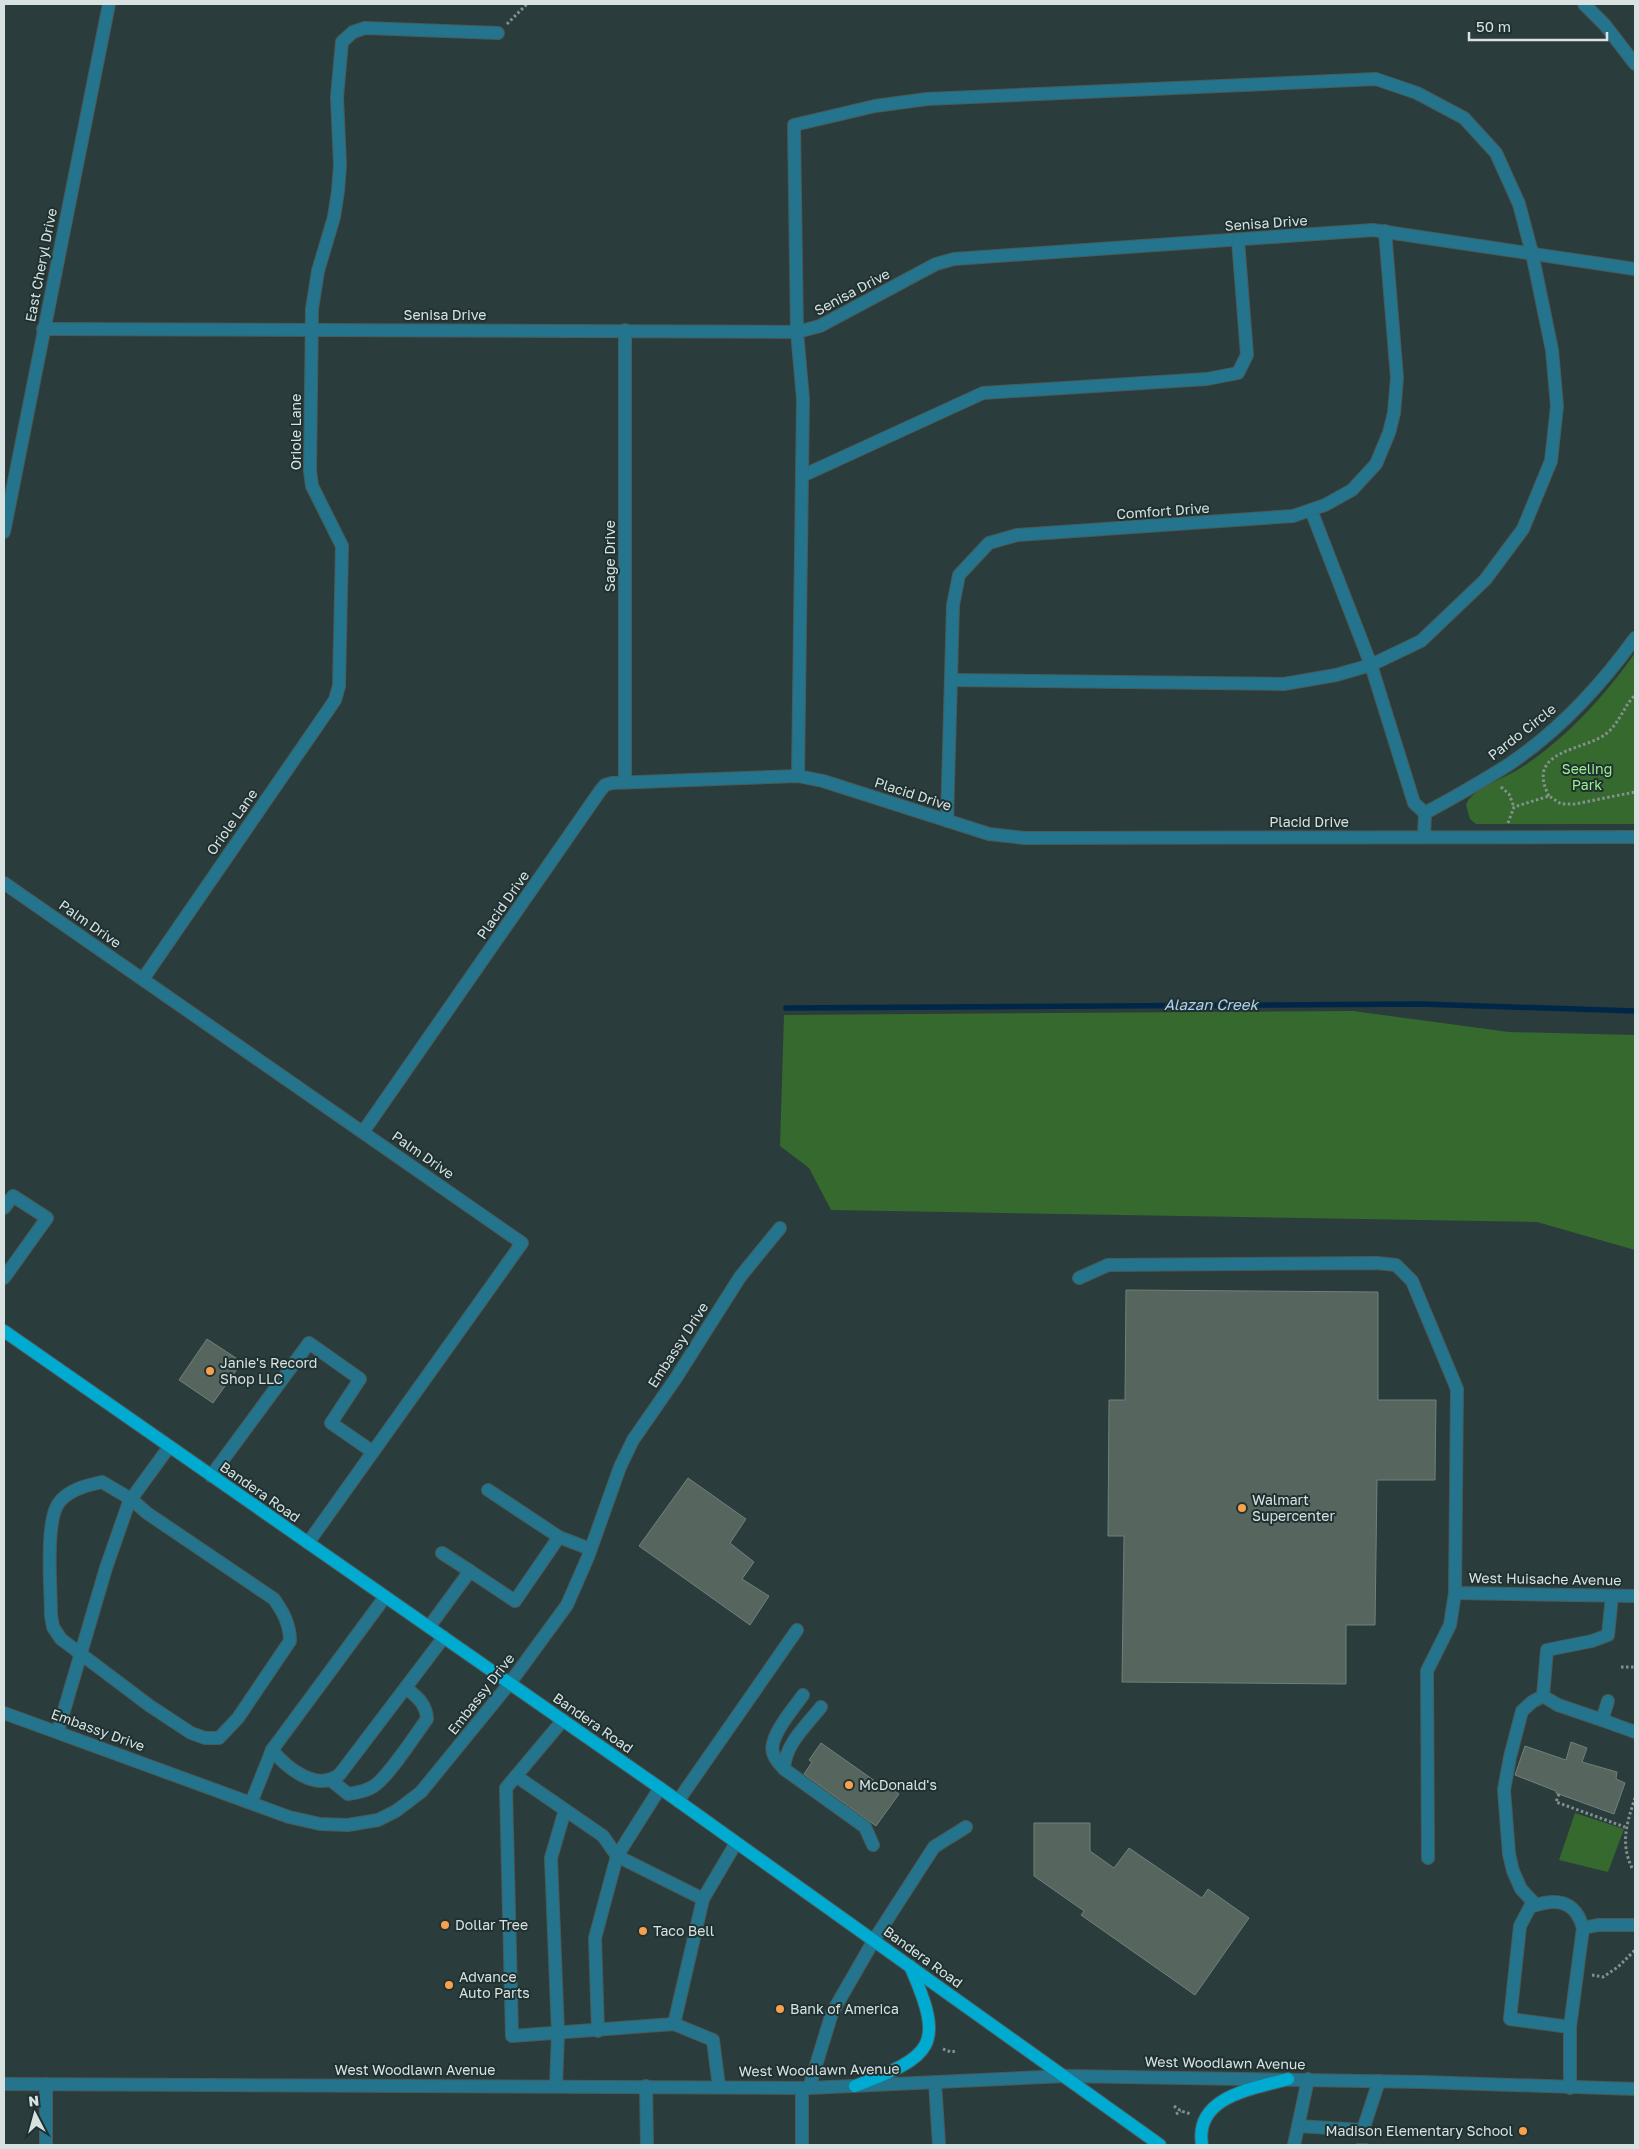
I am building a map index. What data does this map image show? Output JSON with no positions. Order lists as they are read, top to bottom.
{
  "streets": {
    "main road": ["Bandera Road"],
    "street": [
      "Senisa Drive",
      "East Cheryl Drive",
      "Oriole Lane",
      "Comfort Drive",
      "Sage Drive",
      "Pardo Circle",
      "Placid Drive",
      "Palm Drive",
      "Embassy Drive",
      "West Huisache Avenue",
      "West Woodlawn Avenue"
    ]
  },
  "crossings": [
    ["Senisa Drive", "East Cheryl Drive"],
    ["Senisa Drive", "Oriole Lane"],
    ["Senisa Drive", "Comfort Drive"],
    ["Senisa Drive", "Sage Drive"],
    ["Oriole Lane", "Palm Drive"],
    ["Comfort Drive", "Placid Drive"],
    ["Sage Drive", "Placid Drive"],
    ["Placid Drive", "Palm Drive"],
    ["Palm Drive", "Bandera Road"],
    ["Embassy Drive", "Bandera Road"],
    ["Bandera Road", "West Woodlawn Avenue"]
  ],
  "water": ["Alazan Creek"],
  "parks": ["Seeling Park"],
  "places": [
    "Janie's Record Shop LLC",
    "Walmart Supercenter",
    "McDonald's",
    "Dollar Tree",
    "Taco Bell",
    "Advance Auto Parts",
    "Bank of America",
    "Madison Elementary School"
  ],
  "scale_bar": "50 m",
  "north": "top"
}
